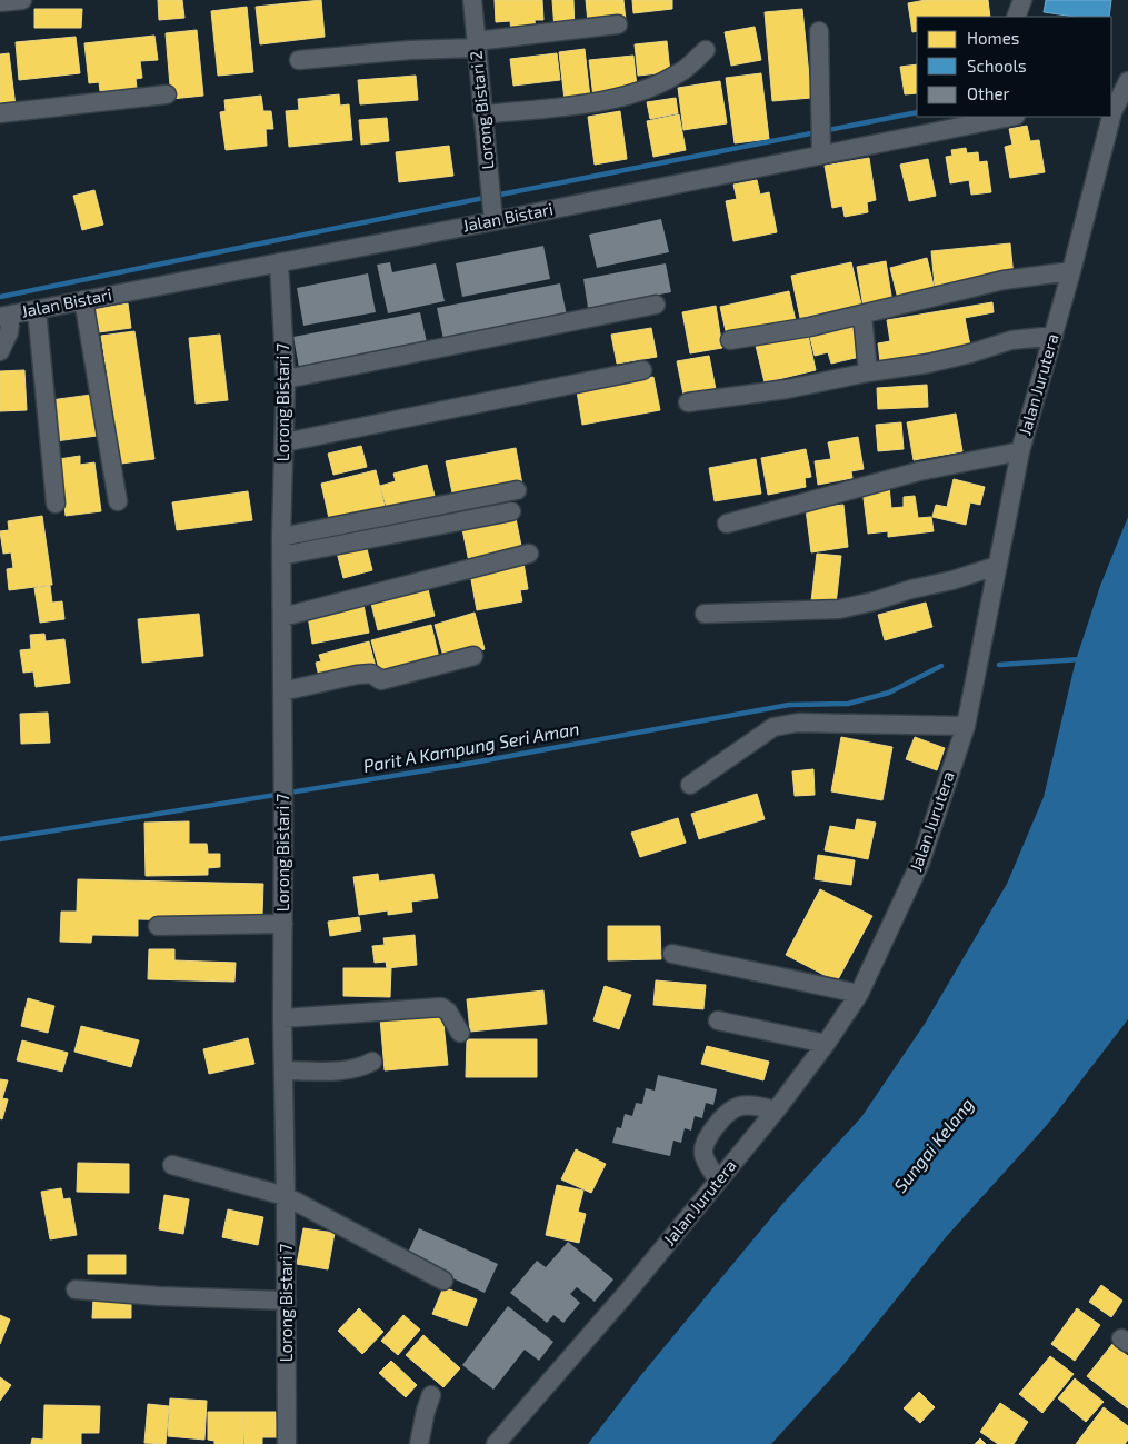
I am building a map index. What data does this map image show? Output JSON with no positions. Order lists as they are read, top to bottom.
{
  "streets": {
    "street": [
      "Lorong Bistari 2",
      "Jalan Bistari",
      "Jalan Jurutera",
      "Lorong Bistari 7"
    ]
  },
  "crossings": [
    ["Lorong Bistari 2", "Jalan Bistari"],
    ["Jalan Bistari", "Lorong Bistari 7"]
  ],
  "water": ["Parit A Kampung Seri Aman", "Sungai Kelang"],
  "legend": ["Homes", "Schools", "Other"]
}
